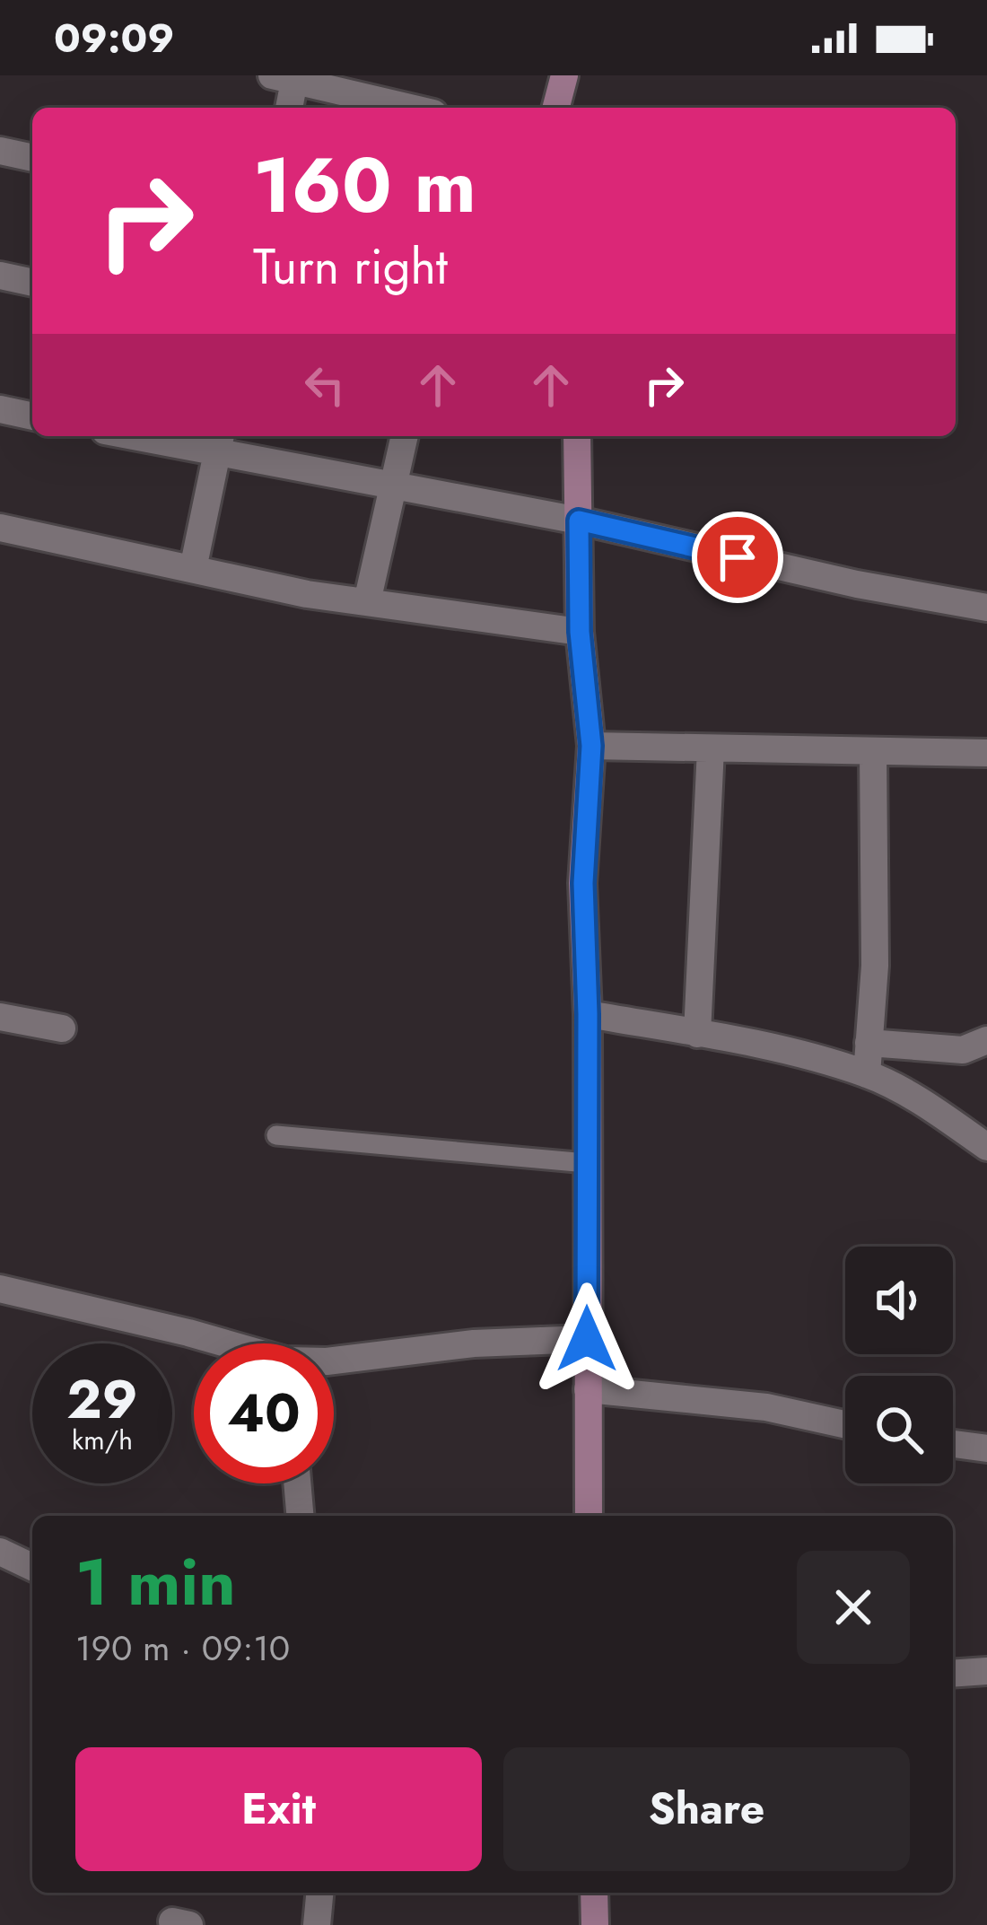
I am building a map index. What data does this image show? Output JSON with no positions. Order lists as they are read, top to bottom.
{
  "page": {
    "status": "09:09",
    "turn": ["160 m", "Turn right"],
    "speed": "29 km/h",
    "limit": "40",
    "heading": ["1 min", "190 m · 09:10"],
    "buttons": ["Exit", "Share"]
  }
}
